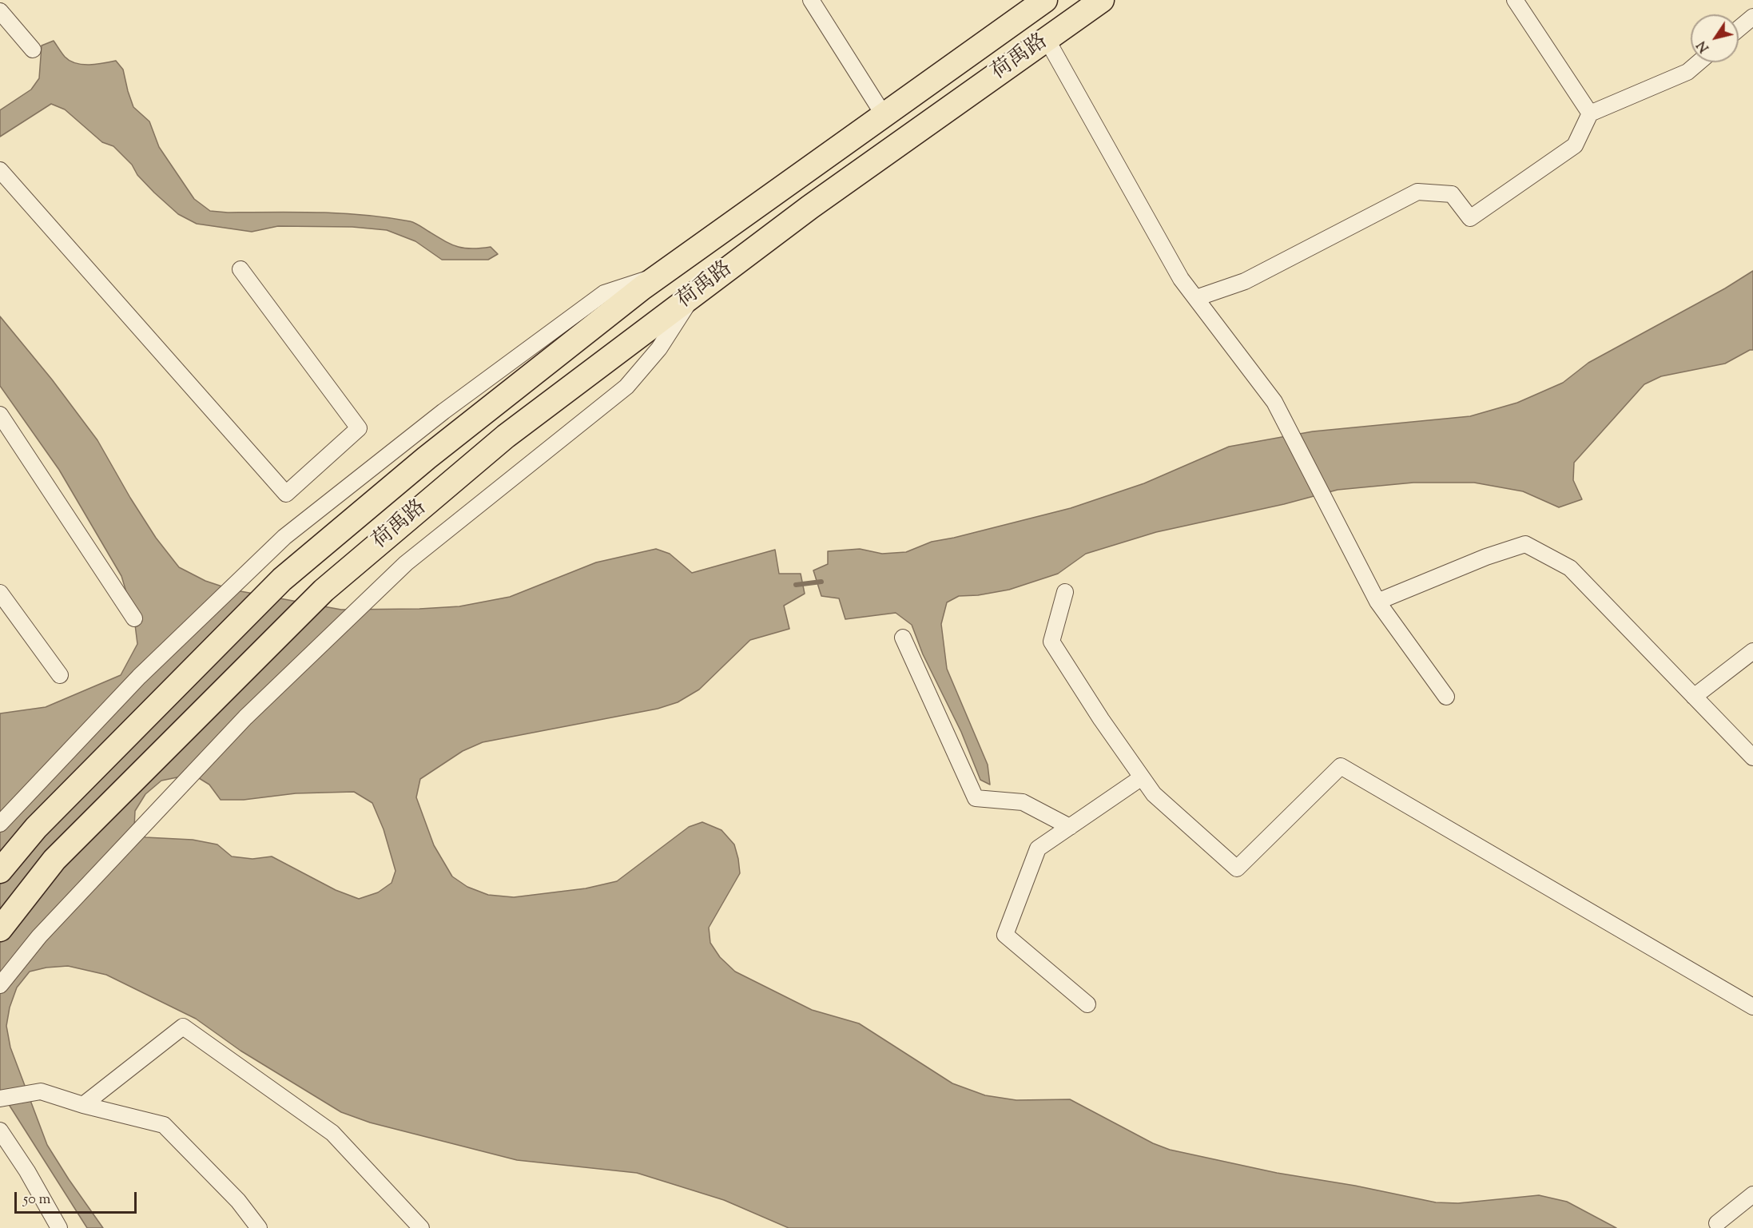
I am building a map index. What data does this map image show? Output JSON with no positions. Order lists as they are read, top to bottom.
{
  "streets": {
    "main road": ["荷禹路"]
  },
  "scale_bar": "50 m",
  "north": "bottom left"
}
